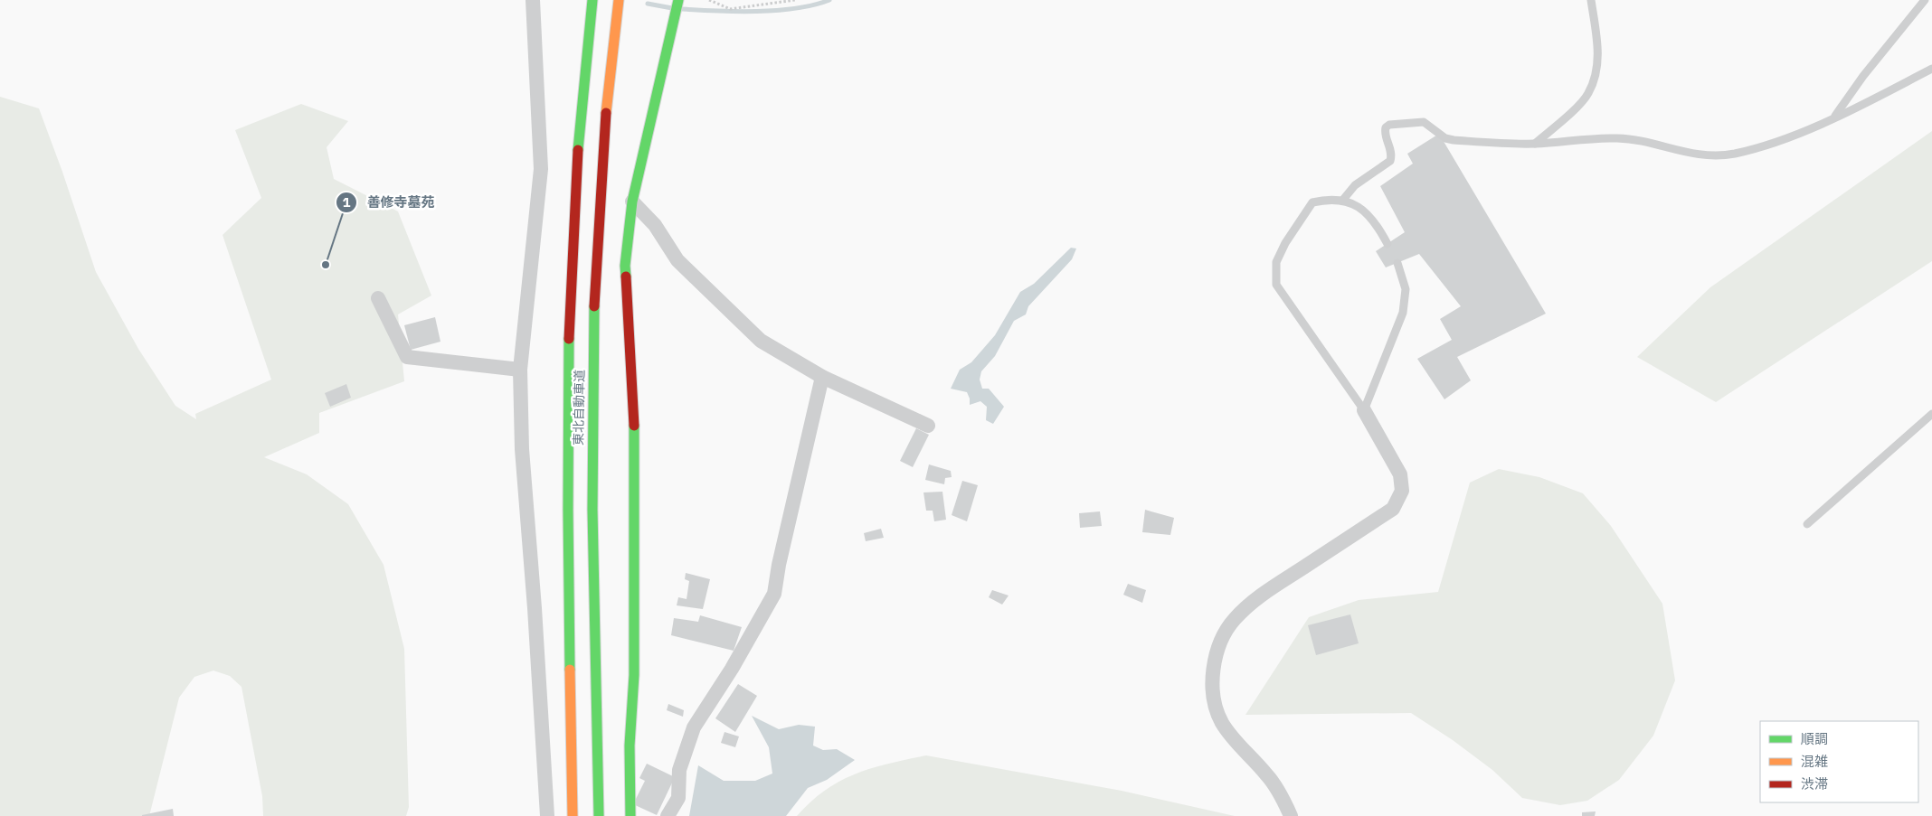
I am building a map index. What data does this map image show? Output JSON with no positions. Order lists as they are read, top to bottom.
{
  "streets": {
    "main road": ["東北自動車道"]
  },
  "places": ["善修寺墓苑"],
  "legend": ["順調", "混雑", "渋滞"]
}
